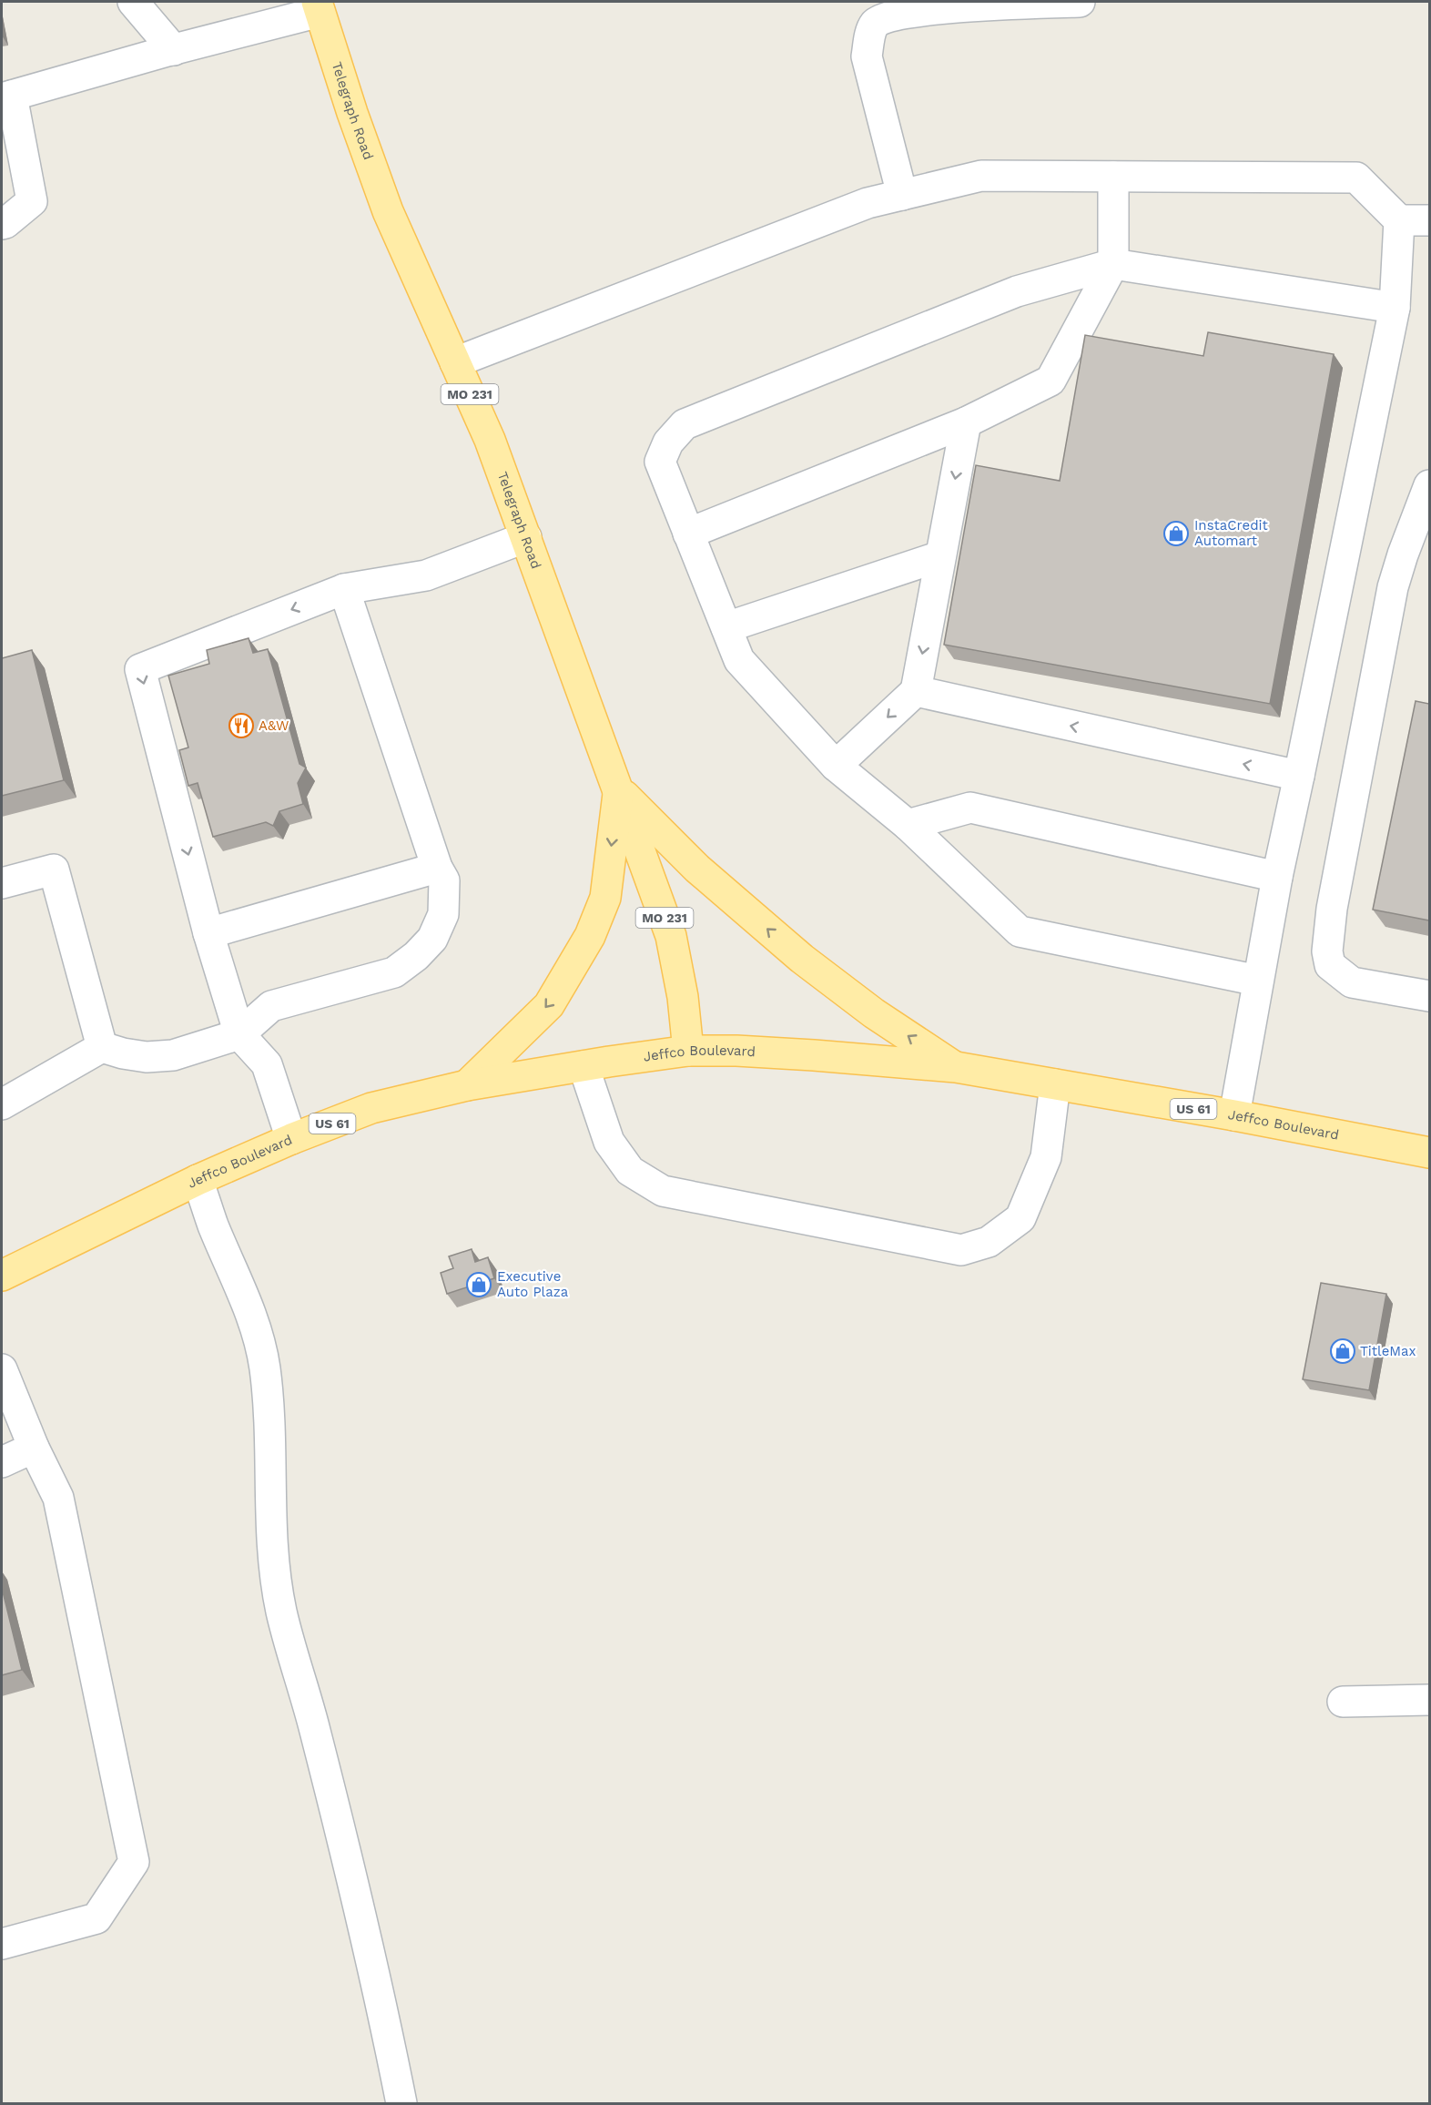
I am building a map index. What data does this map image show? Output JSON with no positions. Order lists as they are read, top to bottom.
{
  "streets": {
    "main road": [
      "Telegraph Road",
      "MO 231",
      "Jeffco Boulevard",
      "US 61"
    ]
  },
  "crossings": [
    ["Telegraph Road", "Jeffco Boulevard"]
  ],
  "places": {
    "shop": ["InstaCredit Automart", "Executive Auto Plaza", "TitleMax"],
    "restaurant": ["A&W"]
  }
}
